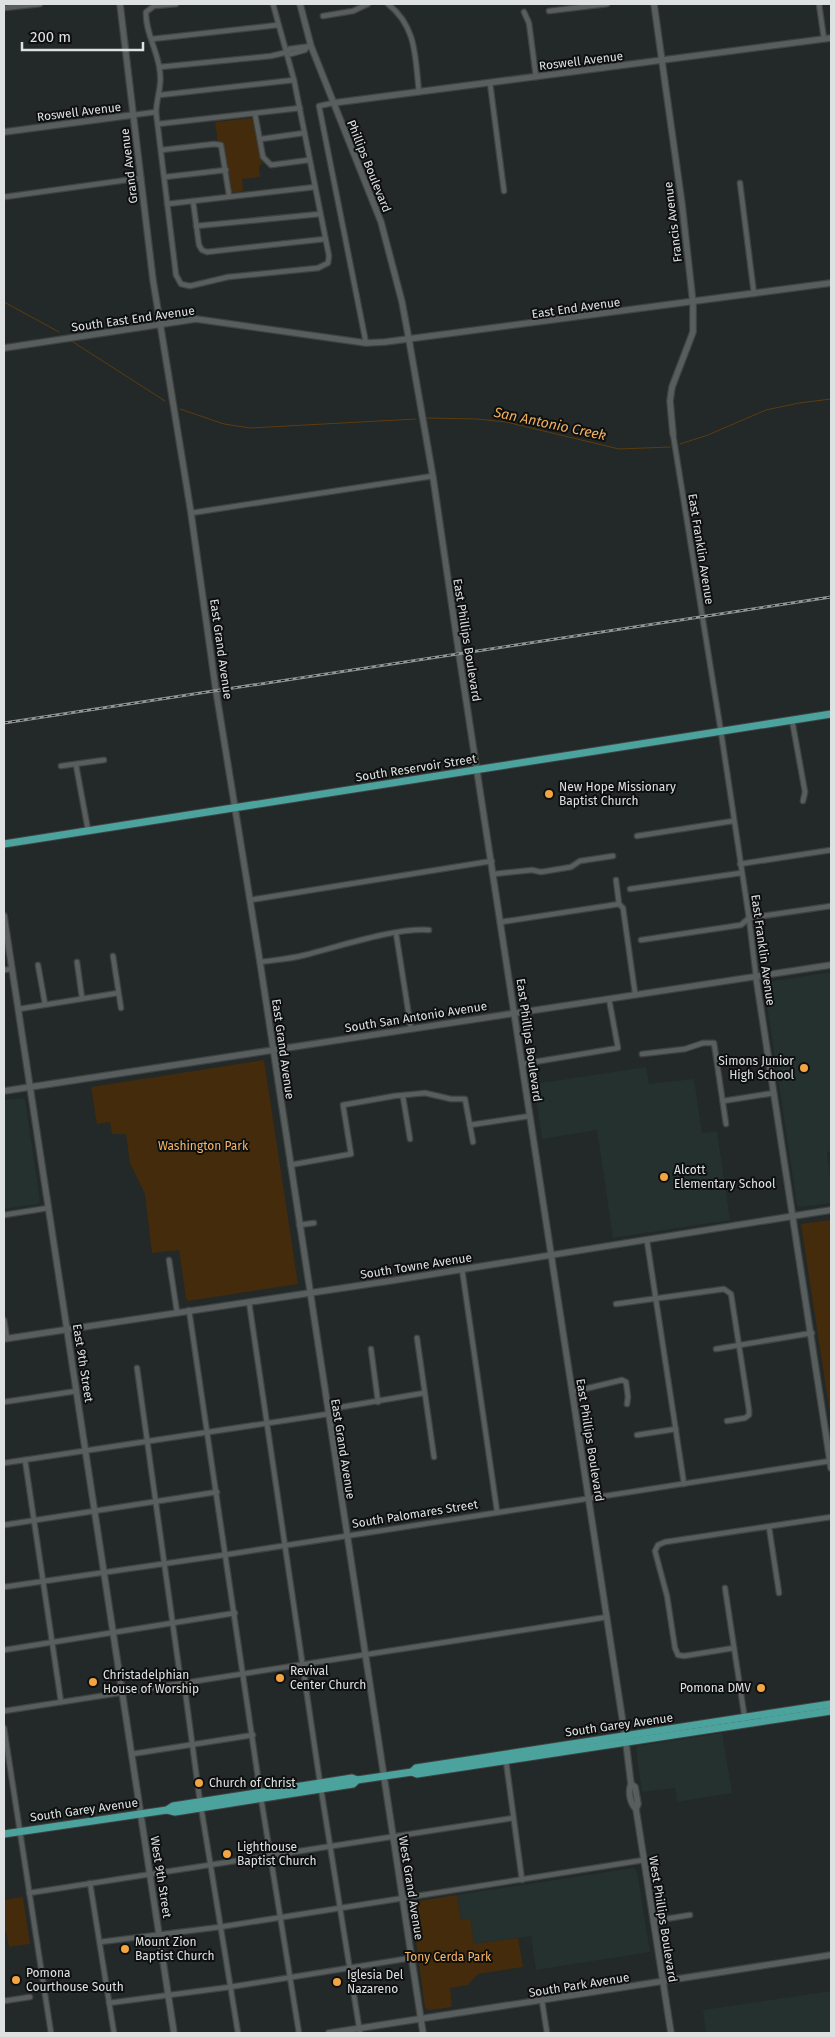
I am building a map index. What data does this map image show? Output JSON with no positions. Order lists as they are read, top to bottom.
{
  "streets": {
    "main road": ["South Reservoir Street", "South Garey Avenue"],
    "street": [
      "Roswell Avenue",
      "Grand Avenue",
      "Phillips Boulevard",
      "Francis Avenue",
      "East End Avenue",
      "South East End Avenue",
      "East Franklin Avenue",
      "East Phillips Boulevard",
      "East Grand Avenue",
      "South San Antonio Avenue",
      "South Towne Avenue",
      "East 9th Street",
      "South Palomares Street",
      "West 9th Street",
      "West Grand Avenue",
      "West Phillips Boulevard",
      "South Park Avenue"
    ]
  },
  "crossings": [
    ["Roswell Avenue", "Grand Avenue"],
    ["Roswell Avenue", "Phillips Boulevard"],
    ["Roswell Avenue", "Francis Avenue"],
    ["Grand Avenue", "South East End Avenue"],
    ["Grand Avenue", "East Grand Avenue"],
    ["Phillips Boulevard", "East End Avenue"],
    ["Phillips Boulevard", "East Phillips Boulevard"],
    ["Francis Avenue", "East End Avenue"],
    ["Francis Avenue", "East Franklin Avenue"],
    ["East End Avenue", "South East End Avenue"],
    ["East End Avenue", "East Phillips Boulevard"],
    ["South East End Avenue", "East Grand Avenue"],
    ["East Franklin Avenue", "South Reservoir Street"],
    ["East Franklin Avenue", "South San Antonio Avenue"],
    ["East Franklin Avenue", "South Towne Avenue"],
    ["East Franklin Avenue", "South Palomares Street"],
    ["East Phillips Boulevard", "South Reservoir Street"],
    ["East Phillips Boulevard", "South San Antonio Avenue"],
    ["East Phillips Boulevard", "South Towne Avenue"],
    ["East Phillips Boulevard", "South Palomares Street"],
    ["East Phillips Boulevard", "South Garey Avenue"],
    ["East Phillips Boulevard", "West Phillips Boulevard"],
    ["East Grand Avenue", "South Reservoir Street"],
    ["East Grand Avenue", "South San Antonio Avenue"],
    ["East Grand Avenue", "South Towne Avenue"],
    ["East Grand Avenue", "South Palomares Street"],
    ["East Grand Avenue", "South Garey Avenue"],
    ["East Grand Avenue", "West Grand Avenue"],
    ["South San Antonio Avenue", "East 9th Street"],
    ["South Towne Avenue", "East 9th Street"],
    ["East 9th Street", "South Palomares Street"],
    ["East 9th Street", "South Garey Avenue"],
    ["East 9th Street", "West 9th Street"],
    ["South Garey Avenue", "West 9th Street"],
    ["South Garey Avenue", "West Grand Avenue"],
    ["South Garey Avenue", "West Phillips Boulevard"],
    ["West Grand Avenue", "South Park Avenue"],
    ["West Phillips Boulevard", "South Park Avenue"]
  ],
  "water": ["San Antonio Creek"],
  "parks": ["Washington Park", "Tony Cerda Park"],
  "places": [
    "New Hope Missionary Baptist Church",
    "Simons Junior High School",
    "Alcott Elementary School",
    "Revival Center Church",
    "Christadelphian House of Worship",
    "Pomona DMV",
    "Church of Christ",
    "Lighthouse Baptist Church",
    "Mount Zion Baptist Church",
    "Pomona Courthouse South",
    "Iglesia Del Nazareno"
  ],
  "scale_bar": "200 m"
}
